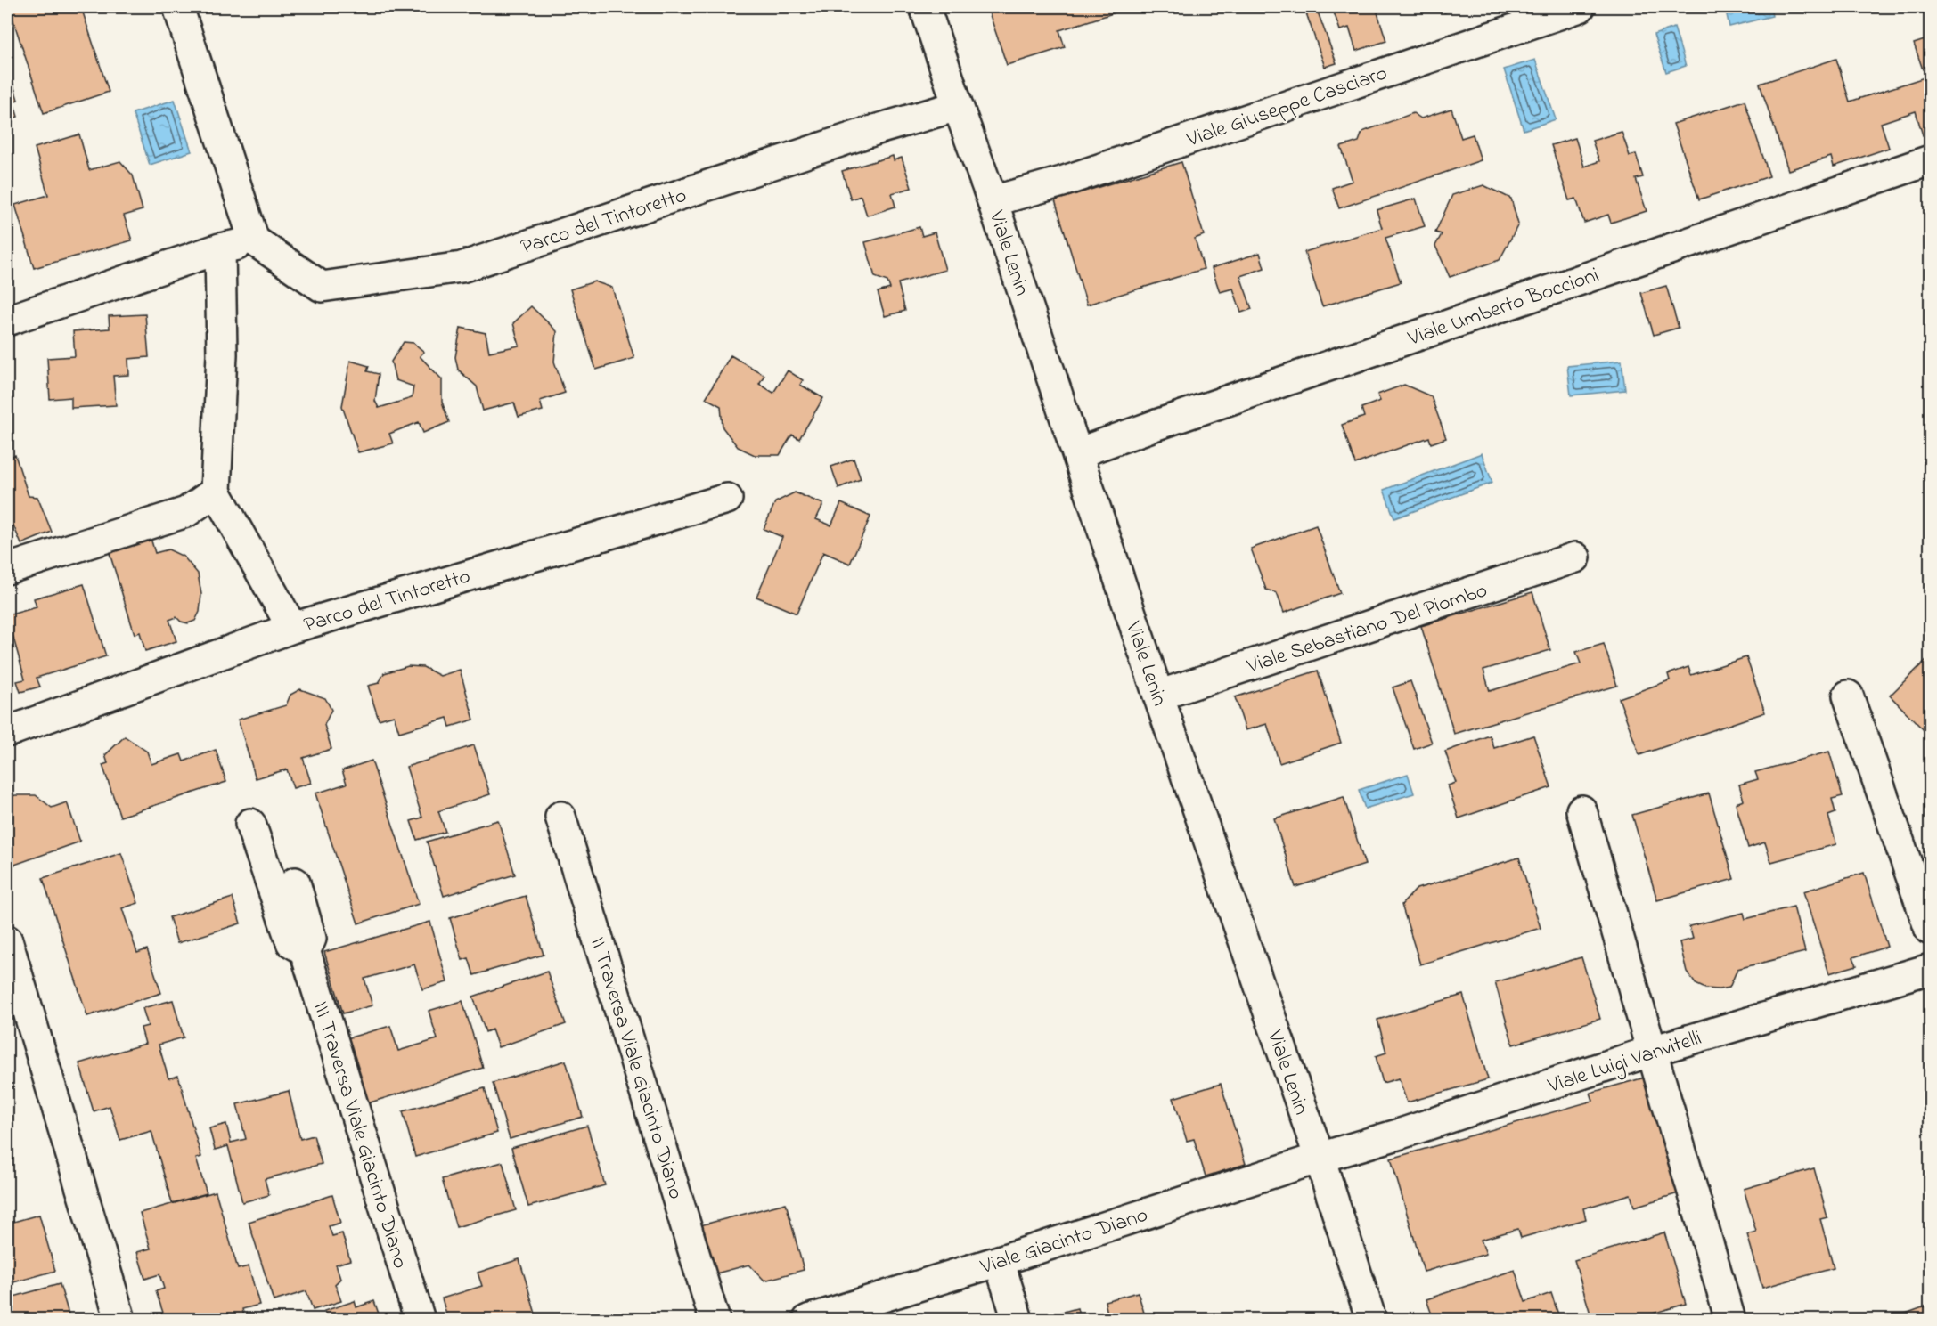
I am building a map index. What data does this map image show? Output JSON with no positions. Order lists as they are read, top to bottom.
{
  "streets": {
    "street": [
      "Viale Giuseppe Casciaro",
      "Parco del Tintoretto",
      "Viale Lenin",
      "Viale Umberto Boccioni",
      "Viale Sebastiano Del Piombo",
      "Viale Luigi Vanvitelli",
      "II Traversa Viale Giacinto Diano",
      "III Traversa Viale Giacinto Diano",
      "Viale Giacinto Diano"
    ]
  },
  "crossings": [
    ["Viale Giuseppe Casciaro", "Viale Lenin"],
    ["Parco del Tintoretto", "Viale Lenin"],
    ["Viale Lenin", "Viale Umberto Boccioni"],
    ["Viale Lenin", "Viale Sebastiano Del Piombo"],
    ["Viale Lenin", "Viale Luigi Vanvitelli"],
    ["Viale Lenin", "Viale Giacinto Diano"],
    ["Viale Luigi Vanvitelli", "Viale Giacinto Diano"]
  ]
}
